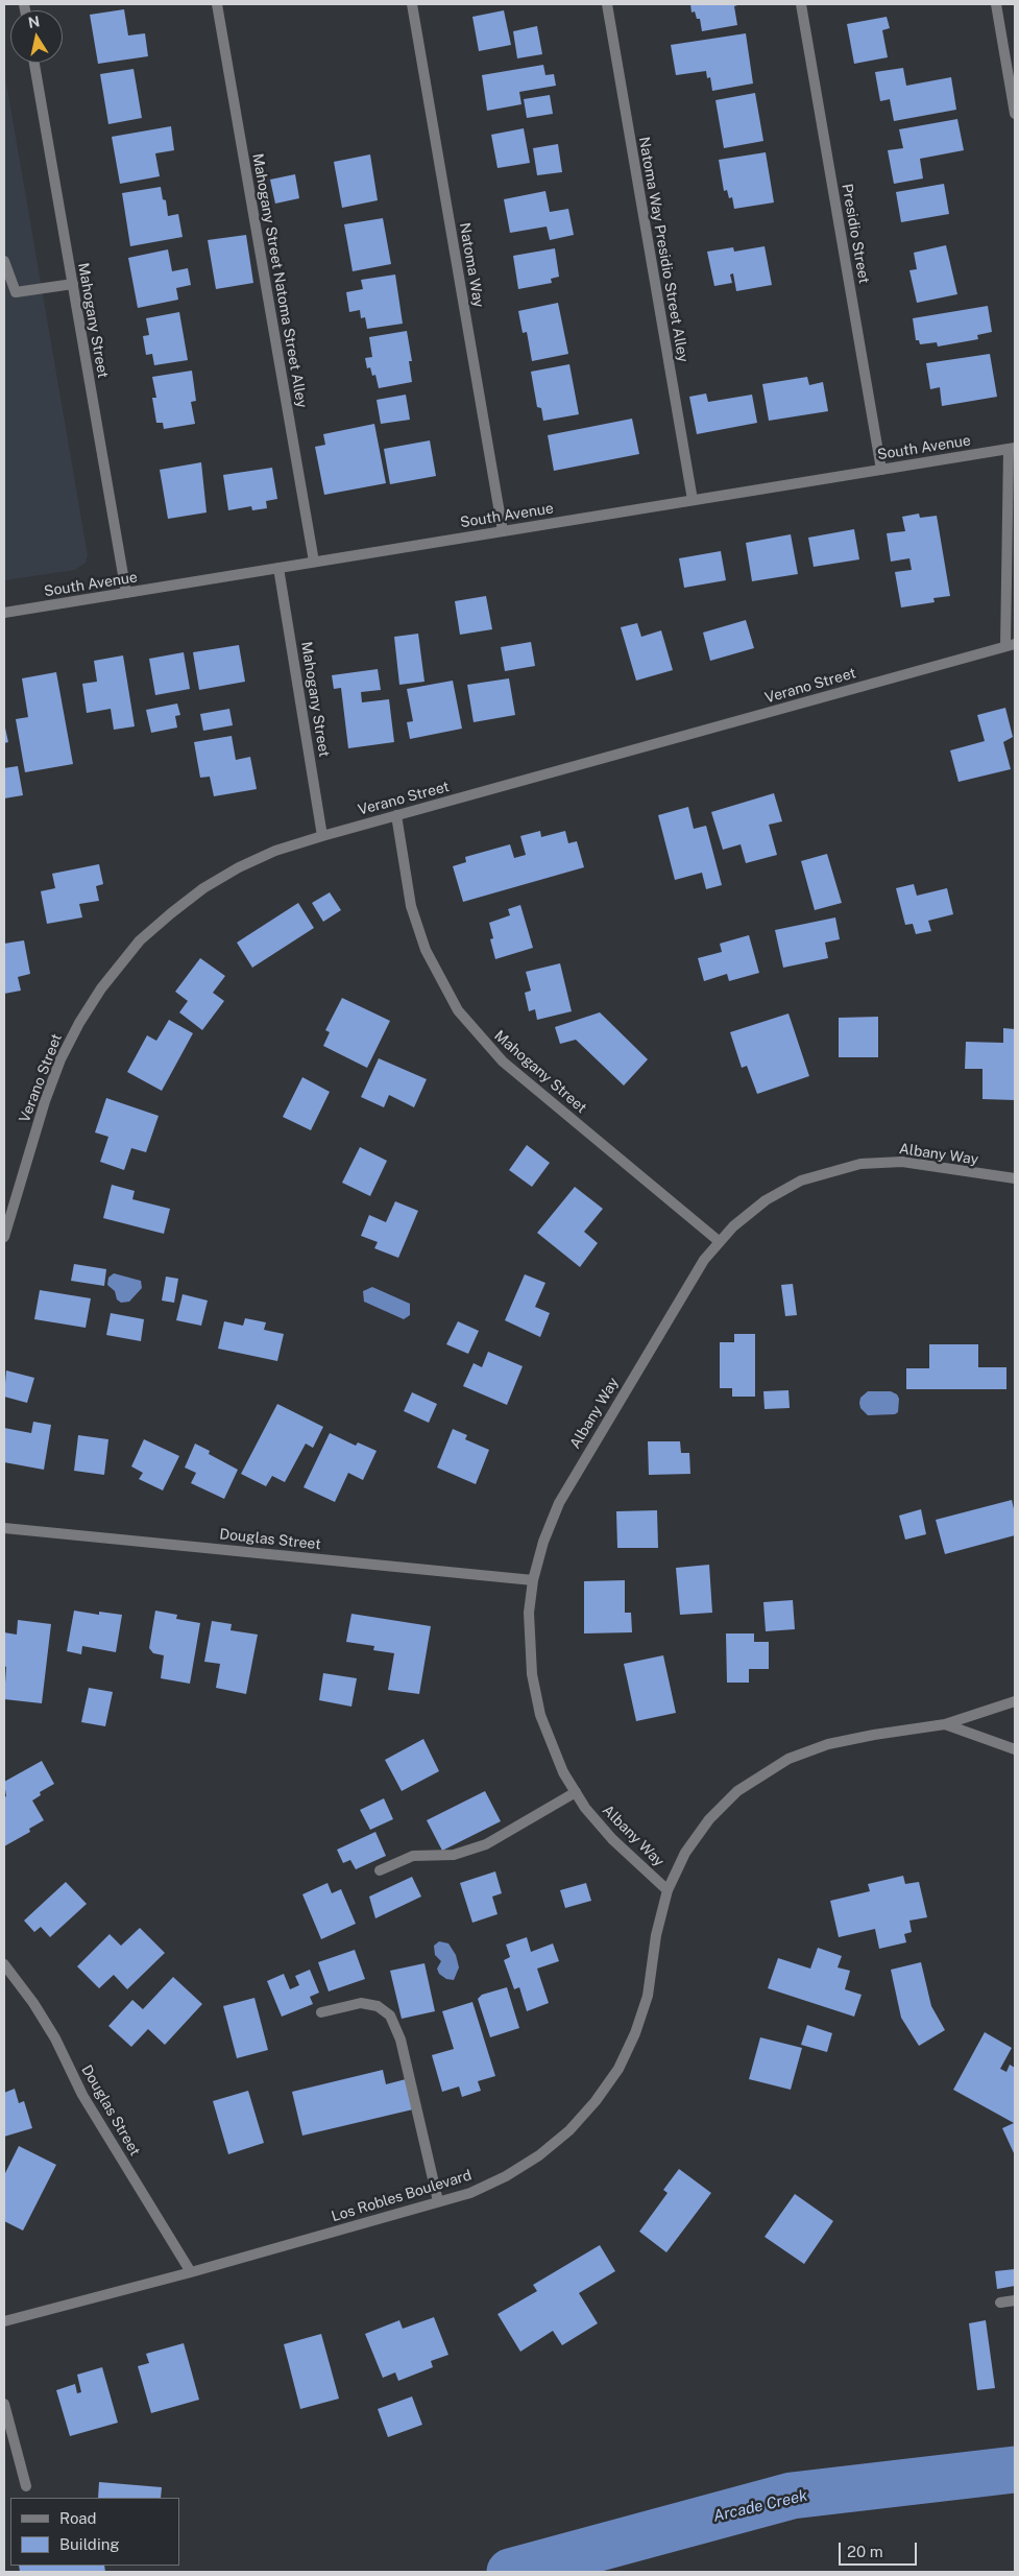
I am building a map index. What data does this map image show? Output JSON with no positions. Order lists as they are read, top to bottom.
{
  "streets": {
    "street": [
      "Presidio Street",
      "Natoma Way Presidio Street Alley",
      "Natoma Way",
      "Mahogany Street Natoma Street Alley",
      "Mahogany Street",
      "South Avenue",
      "Verano Street",
      "Albany Way",
      "Douglas Street",
      "Los Robles Boulevard"
    ]
  },
  "crossings": [
    ["Presidio Street", "South Avenue"],
    ["Natoma Way Presidio Street Alley", "South Avenue"],
    ["Natoma Way", "South Avenue"],
    ["Mahogany Street Natoma Street Alley", "South Avenue"],
    ["Mahogany Street", "South Avenue"],
    ["Mahogany Street", "Verano Street"],
    ["Mahogany Street", "Albany Way"],
    ["Albany Way", "Douglas Street"],
    ["Albany Way", "Los Robles Boulevard"],
    ["Douglas Street", "Los Robles Boulevard"]
  ],
  "water": ["Arcade Creek"],
  "legend": ["Road", "Building"],
  "scale_bar": "20 m",
  "north": "top"
}
